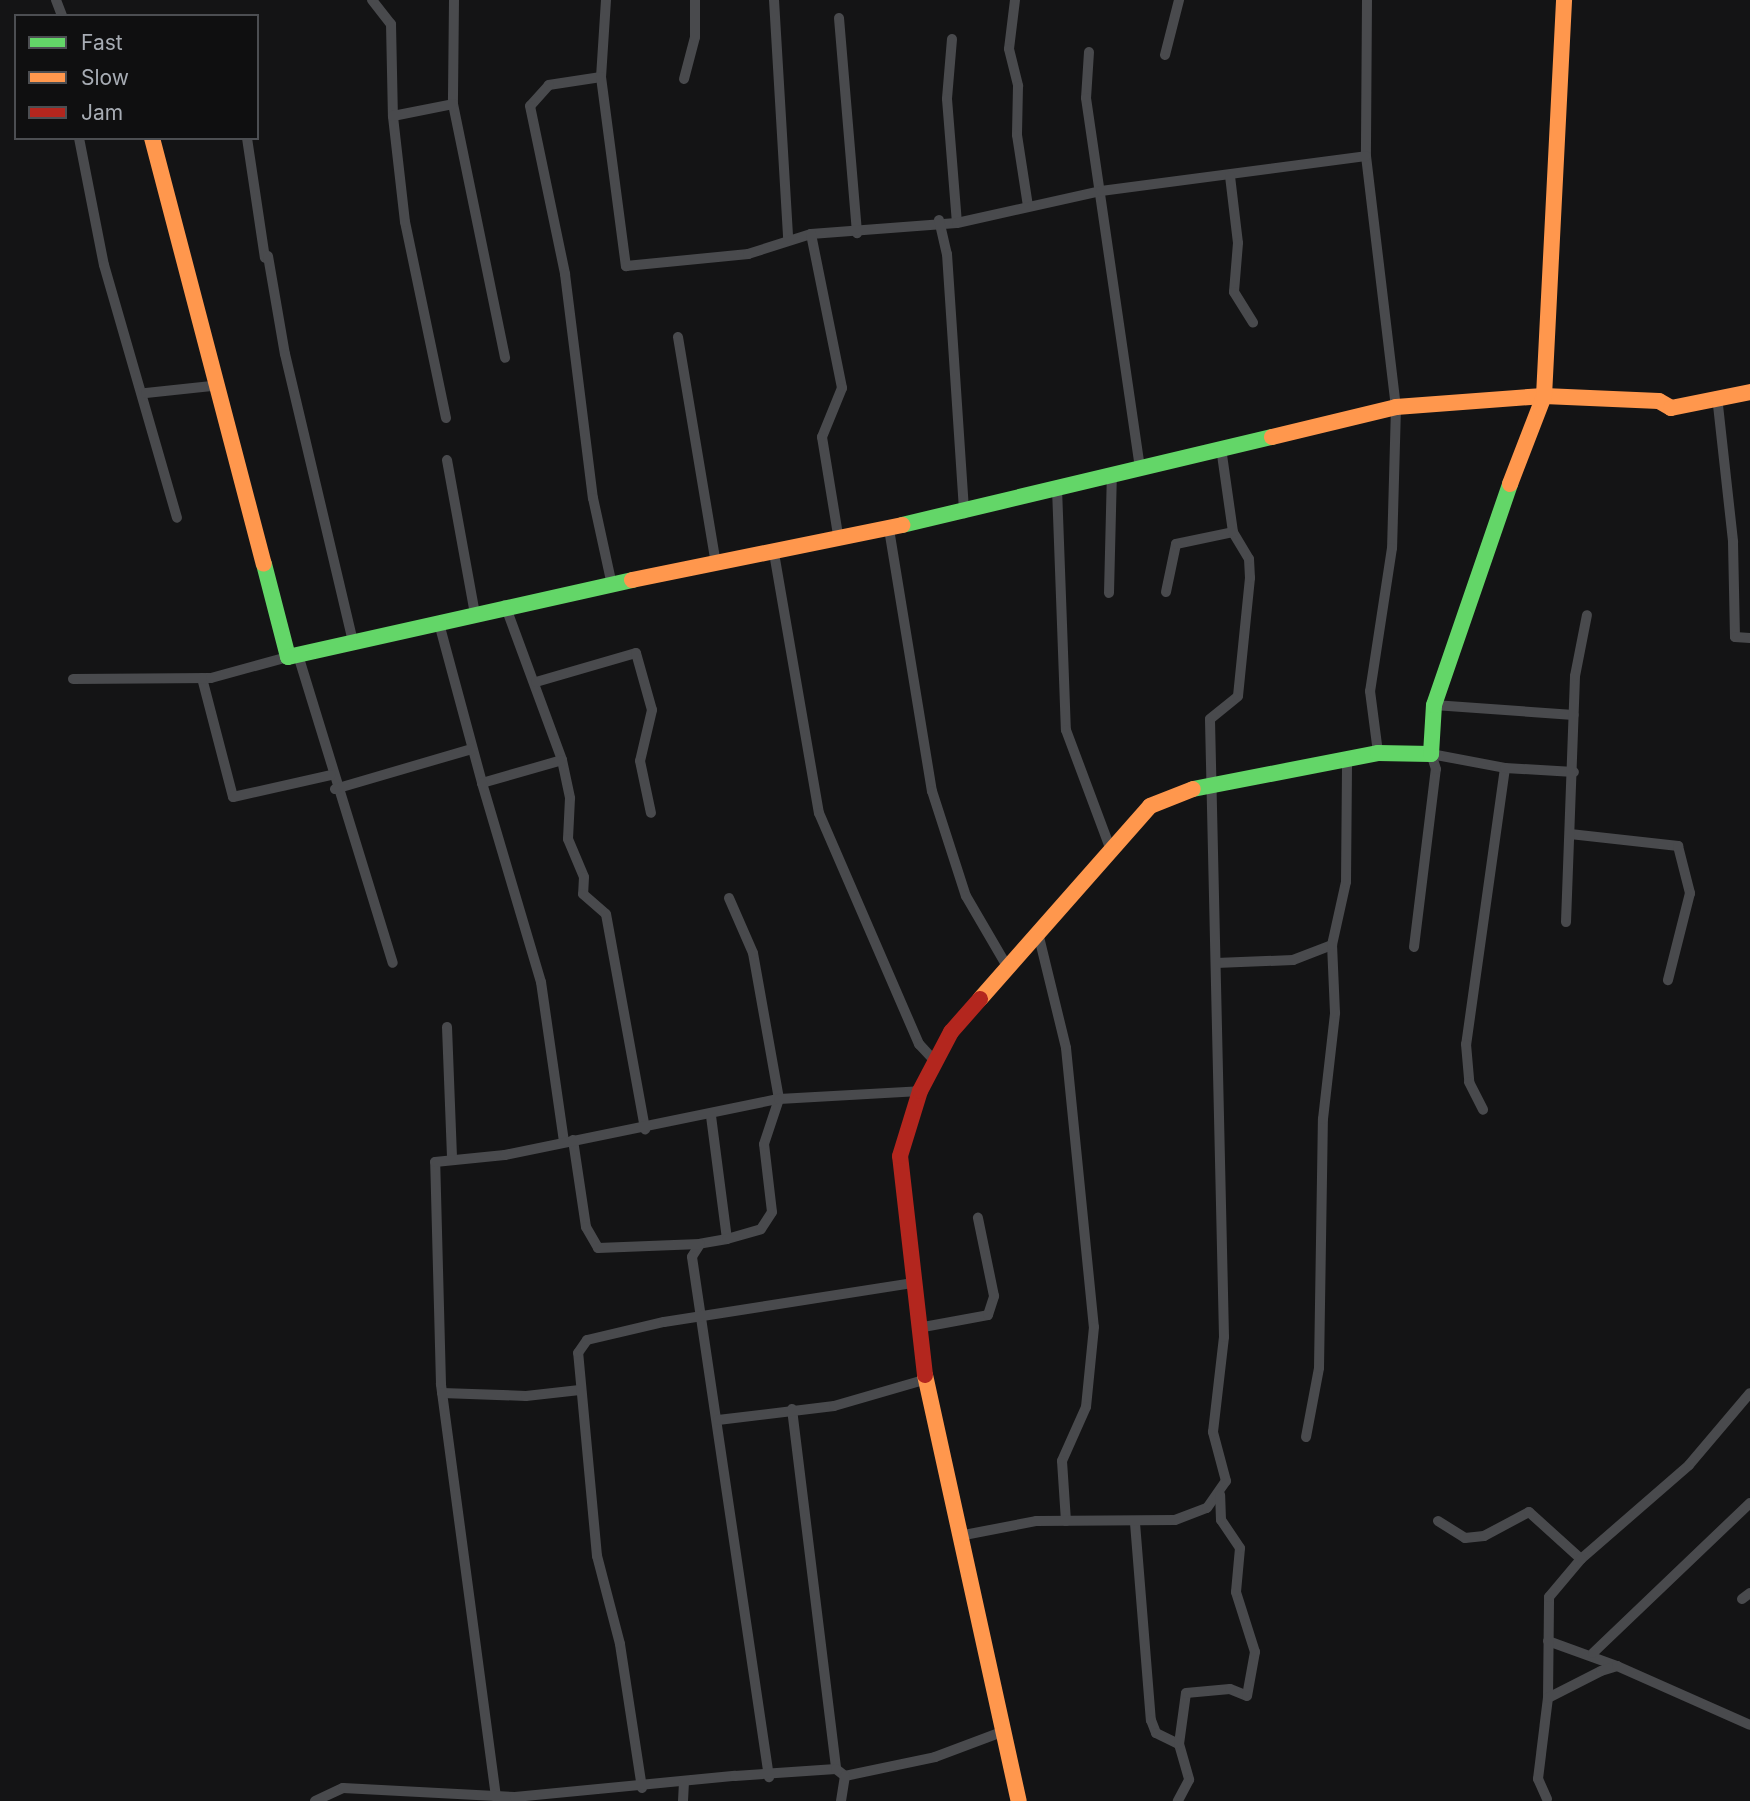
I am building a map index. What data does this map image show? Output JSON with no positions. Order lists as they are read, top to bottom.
{
  "legend": ["Fast", "Slow", "Jam"]
}
